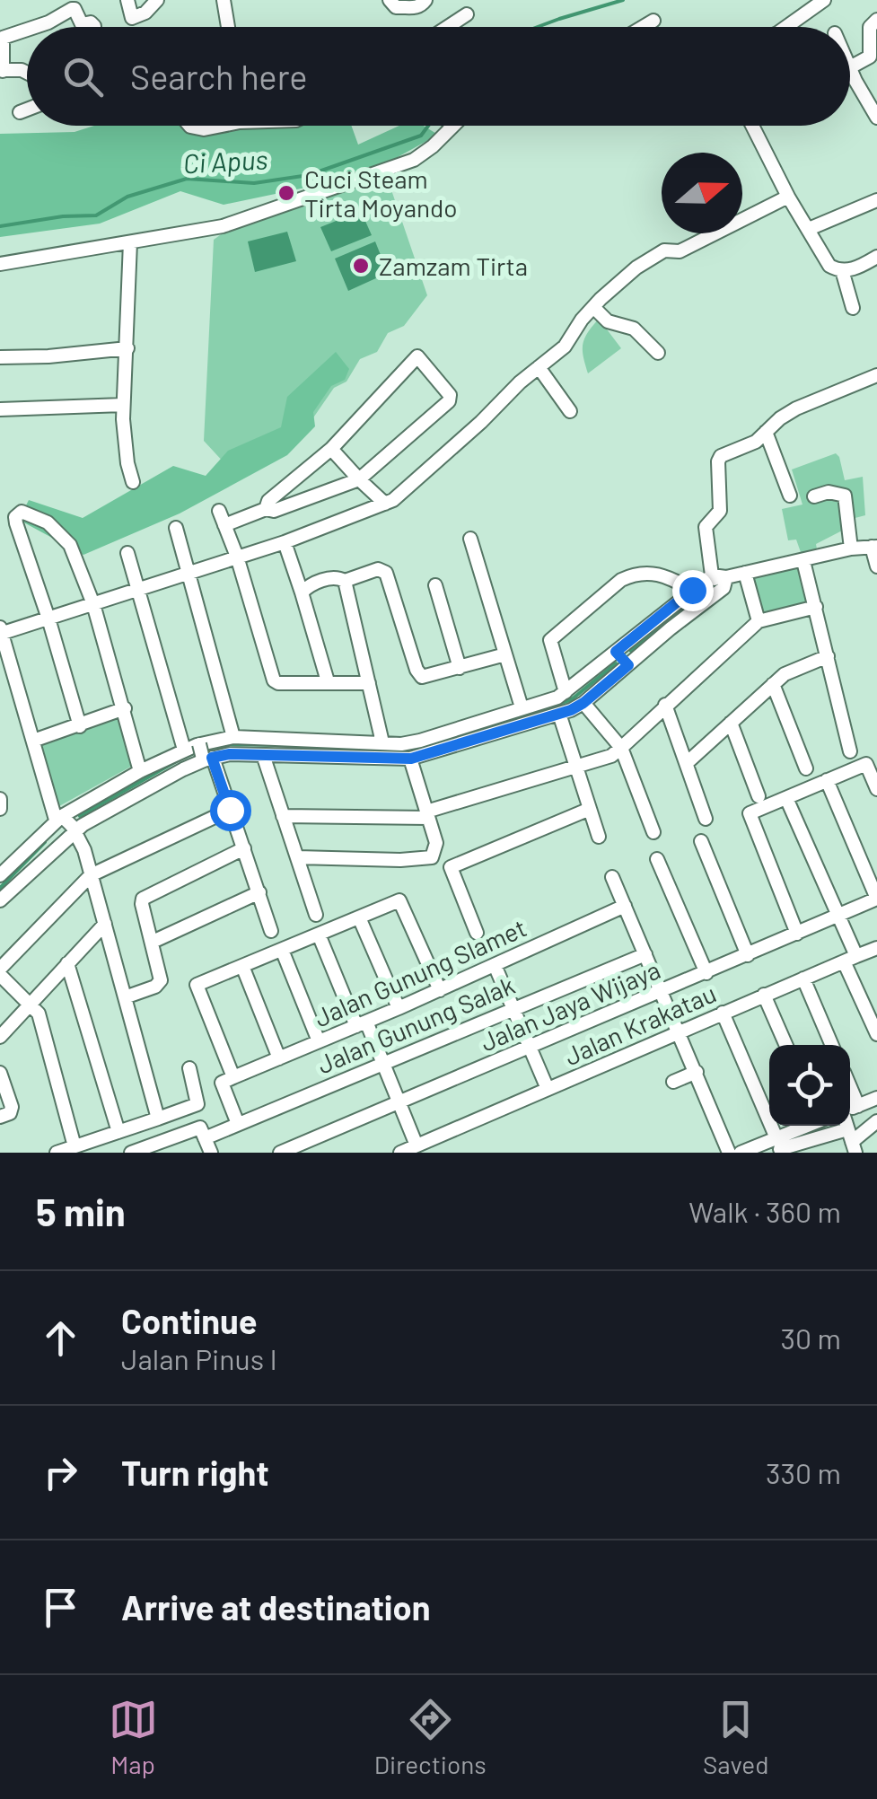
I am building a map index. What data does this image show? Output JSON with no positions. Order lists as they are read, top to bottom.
{
  "streets": {
    "street": [
      "Jalan Gunung Slamet",
      "Jalan Jaya Wijaya",
      "Jalan Gunung Salak",
      "Jalan Krakatau"
    ]
  },
  "water": ["Ci Apus"],
  "places": ["Cuci Steam Tirta Moyando", "Zamzam Tirta"],
  "north": "right",
  "page": {
    "search": "Search here",
    "heading": ["5 min", "Walk · 360 m"],
    "list": [
      ["Continue", "Jalan Pinus I", "30 m"],
      ["Turn right", "330 m"],
      "Arrive at destination"
    ],
    "nav": ["Map", "Directions", "Saved"]
  }
}
